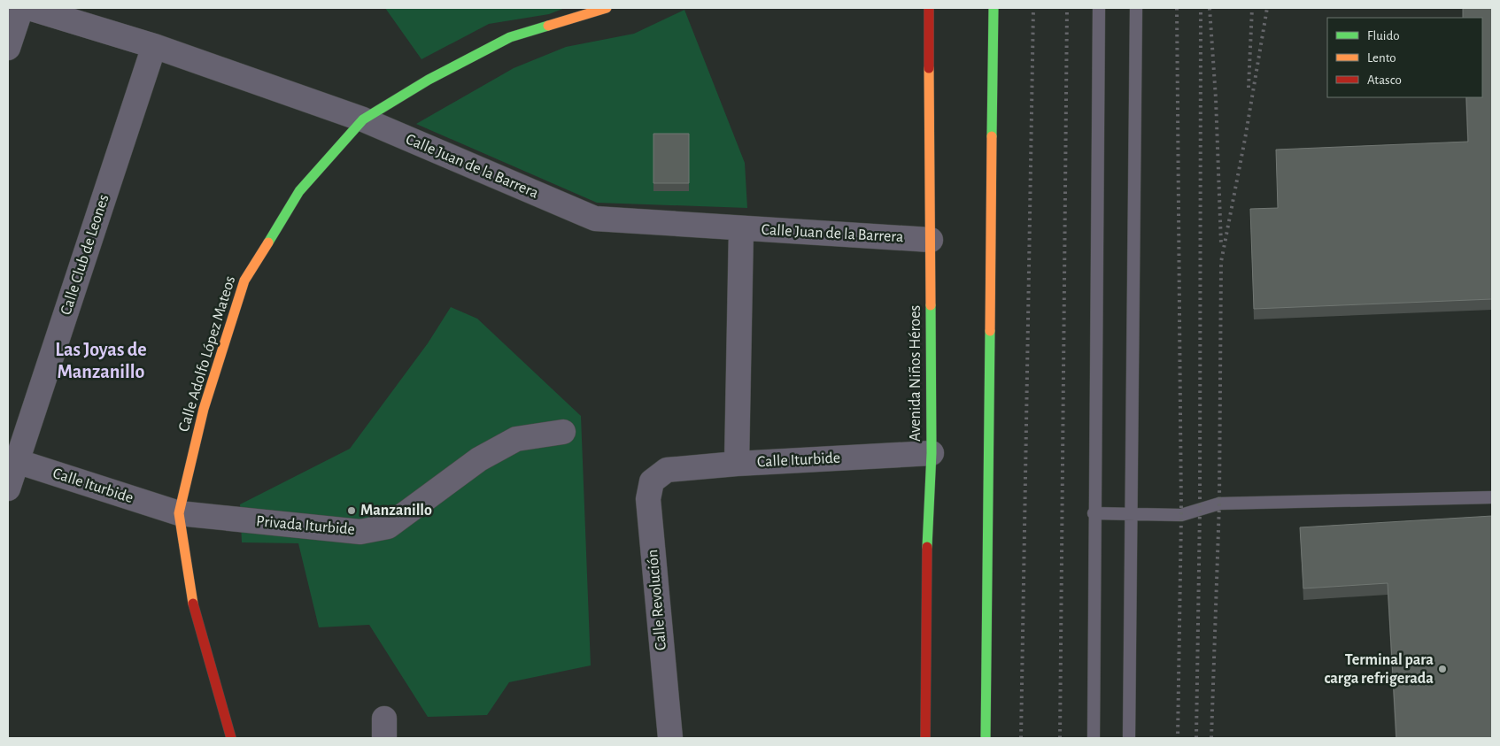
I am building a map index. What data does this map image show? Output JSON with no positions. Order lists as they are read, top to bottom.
{
  "streets": {
    "main road": ["Calle Adolfo López Mateos", "Avenida Niños Héroes"],
    "street": [
      "Calle Juan de la Barrera",
      "Calle Club de Leones",
      "Calle Iturbide",
      "Privada Iturbide",
      "Calle Revolución"
    ]
  },
  "crossings": [
    ["Calle Juan de la Barrera", "Calle Club de Leones"],
    ["Calle Juan de la Barrera", "Calle Adolfo López Mateos"],
    ["Calle Juan de la Barrera", "Avenida Niños Héroes"],
    ["Calle Club de Leones", "Calle Iturbide"],
    ["Calle Adolfo López Mateos", "Calle Iturbide"],
    ["Calle Adolfo López Mateos", "Privada Iturbide"],
    ["Avenida Niños Héroes", "Calle Iturbide"],
    ["Calle Iturbide", "Privada Iturbide"],
    ["Calle Iturbide", "Calle Revolución"]
  ],
  "districts": ["Las Joyas de Manzanillo"],
  "places": ["Manzanillo", "Terminal para carga refrigerada"],
  "legend": ["Fluido", "Lento", "Atasco"]
}
